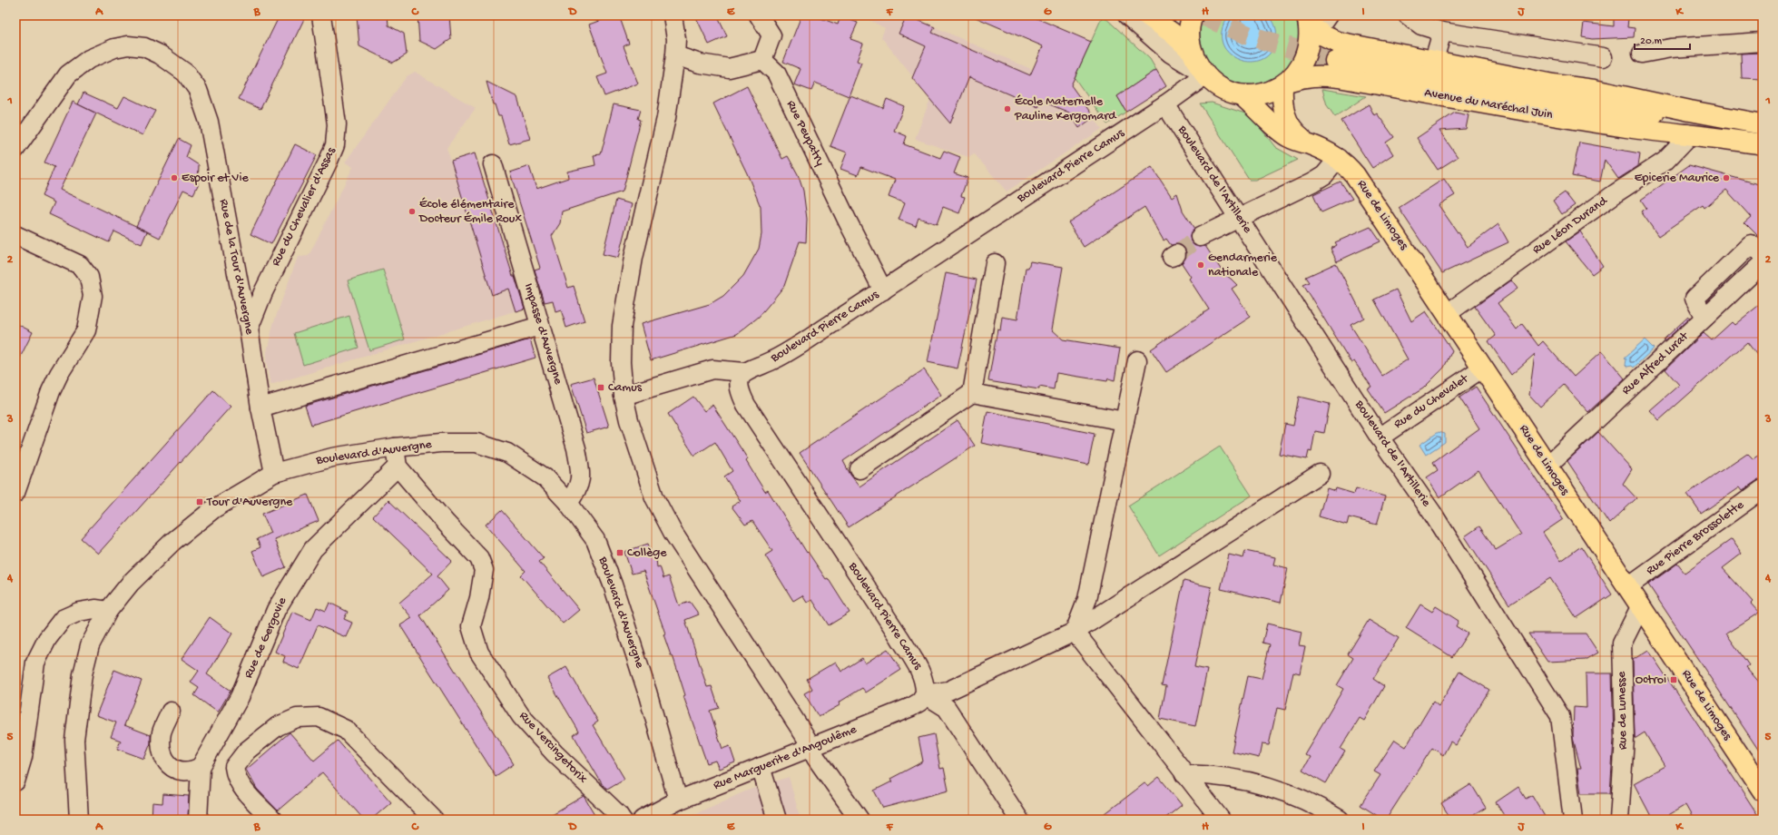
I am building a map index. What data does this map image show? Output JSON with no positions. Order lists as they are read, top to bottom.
{
  "streets": {
    "main road": ["Avenue du Maréchal Juin", "Rue de Limoges"],
    "street": [
      "Rue Peupatry",
      "Boulevard Pierre Camus",
      "Boulevard de l'Artillerie",
      "Rue du Chevalier d'Assas",
      "Rue Léon Durand",
      "Rue de la Tour d'Auvergne",
      "Impasse d'Auvergne",
      "Rue Alfred Lurat",
      "Rue du Chevalet",
      "Boulevard d'Auvergne",
      "Rue Pierre Brossolette",
      "Rue de Gergovie",
      "Rue de Lunesse",
      "Rue Vercingetorix",
      "Rue Marguerite d'Angoulême"
    ]
  },
  "crossings": [
    ["Avenue du Maréchal Juin", "Rue de Limoges"],
    ["Avenue du Maréchal Juin", "Rue Léon Durand"],
    ["Rue Peupatry", "Boulevard Pierre Camus"],
    ["Boulevard Pierre Camus", "Boulevard de l'Artillerie"],
    ["Boulevard Pierre Camus", "Rue Marguerite d'Angoulême"],
    ["Boulevard de l'Artillerie", "Rue du Chevalet"],
    ["Rue du Chevalier d'Assas", "Rue de la Tour d'Auvergne"],
    ["Rue de Limoges", "Rue Léon Durand"],
    ["Rue de Limoges", "Rue Alfred Lurat"],
    ["Rue de Limoges", "Rue du Chevalet"],
    ["Rue de Limoges", "Rue Pierre Brossolette"],
    ["Rue de Limoges", "Rue de Lunesse"],
    ["Rue de la Tour d'Auvergne", "Boulevard d'Auvergne"],
    ["Impasse d'Auvergne", "Boulevard d'Auvergne"],
    ["Boulevard d'Auvergne", "Rue Marguerite d'Angoulême"],
    ["Rue de Gergovie", "Rue Vercingetorix"]
  ],
  "places": {
    "other": [
      "École Maternelle Pauline Kergomard",
      "Espoir et Vie",
      "Epicerie Maurice",
      "École élémentaire Docteur Émile Roux",
      "Gendarmerie nationale"
    ],
    "transit": [
      "Camus",
      "Tour d'Auvergne",
      "Collège",
      "Octroi"
    ]
  },
  "scale_bar": "20 m",
  "grid": {
    "columns": [
      "A",
      "B",
      "C",
      "D",
      "E",
      "F",
      "G",
      "H",
      "I",
      "J",
      "K"
    ],
    "rows": [
      "1",
      "2",
      "3",
      "4",
      "5"
    ]
  }
}
